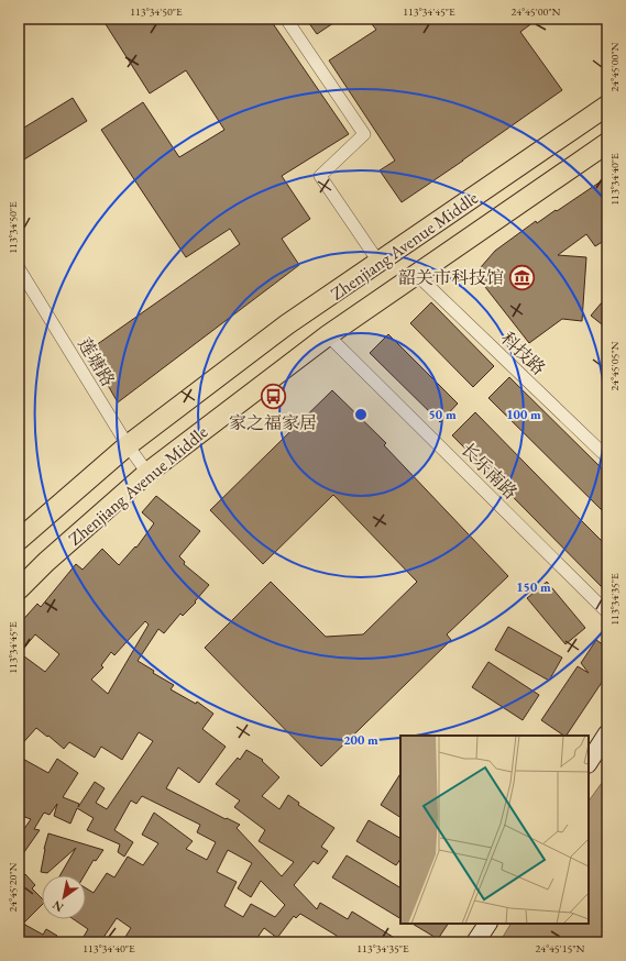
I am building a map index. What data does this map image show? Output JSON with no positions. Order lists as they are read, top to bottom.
{
  "streets": {
    "main road": ["Zhenjiang Avenue Middle"],
    "street": ["科技路", "莲塘路", "长乐南路"]
  },
  "crossings": [
    ["Zhenjiang Avenue Middle", "科技路"],
    ["Zhenjiang Avenue Middle", "莲塘路"],
    ["Zhenjiang Avenue Middle", "长乐南路"]
  ],
  "places": {
    "museum": ["韶关市科技馆"],
    "bus stop": ["家之福家居"]
  },
  "north": "bottom left",
  "coordinates": [
    "113°34'50\"E",
    "113°34'45\"E",
    "24°45'00\"N",
    "113°34'40\"E",
    "24°45'05\"N",
    "113°34'35\"E",
    "24°45'20\"N",
    "24°45'15\"N"
  ],
  "rings": [
    "50 m",
    "100 m",
    "150 m",
    "200 m"
  ]
}
